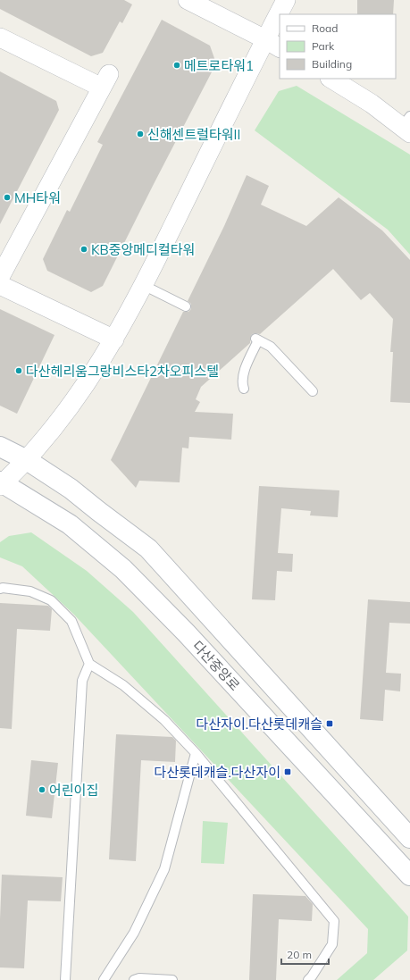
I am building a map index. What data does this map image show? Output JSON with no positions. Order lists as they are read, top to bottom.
{
  "streets": {
    "street": ["다산중앙로"]
  },
  "places": {
    "other": [
      "메트로타워1",
      "신해센트럴타워II",
      "MH타워",
      "KB중앙메디컬타워",
      "다산헤리움그랑비스타2차오피스텔",
      "어린이집"
    ],
    "transit": ["다산자이.다산롯데캐슬", "다산롯데캐슬.다산자이"]
  },
  "legend": ["Road", "Park", "Building"],
  "scale_bar": "20 m"
}
